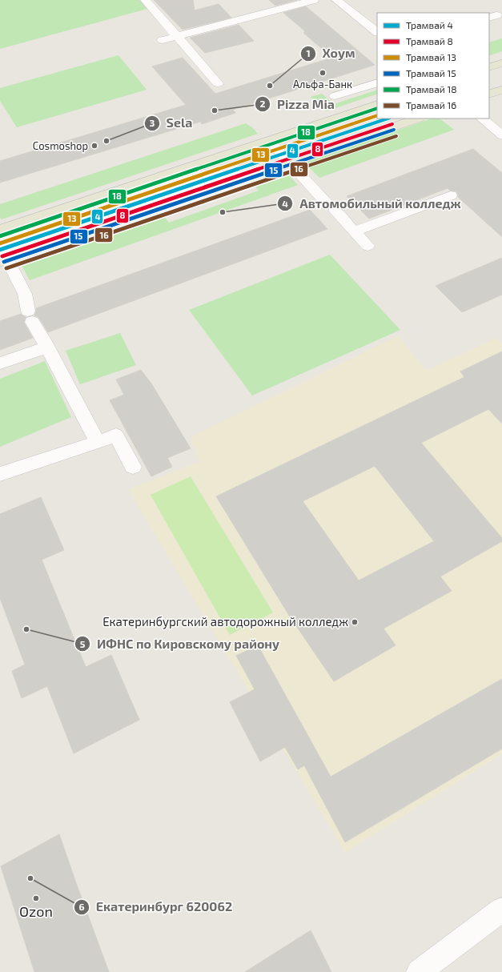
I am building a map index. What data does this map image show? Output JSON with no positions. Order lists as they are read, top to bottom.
{
  "places": [
    "Альфа-Банк",
    "Хоум",
    "Pizza Mia",
    "Sela",
    "Cosmoshop",
    "Автомобильный колледж",
    "Екатеринбургский автодорожный колледж",
    "ИФНС по Кировскому району",
    "Екатеринбург 620062",
    "Ozon"
  ],
  "lines": [
    "tram line 18",
    "tram line 13",
    "tram line 4",
    "tram line 8",
    "tram line 15",
    "tram line 16"
  ],
  "legend": [
    "Трамвай 4",
    "Трамвай 8",
    "Трамвай 13",
    "Трамвай 15",
    "Трамвай 18",
    "Трамвай 16"
  ]
}
